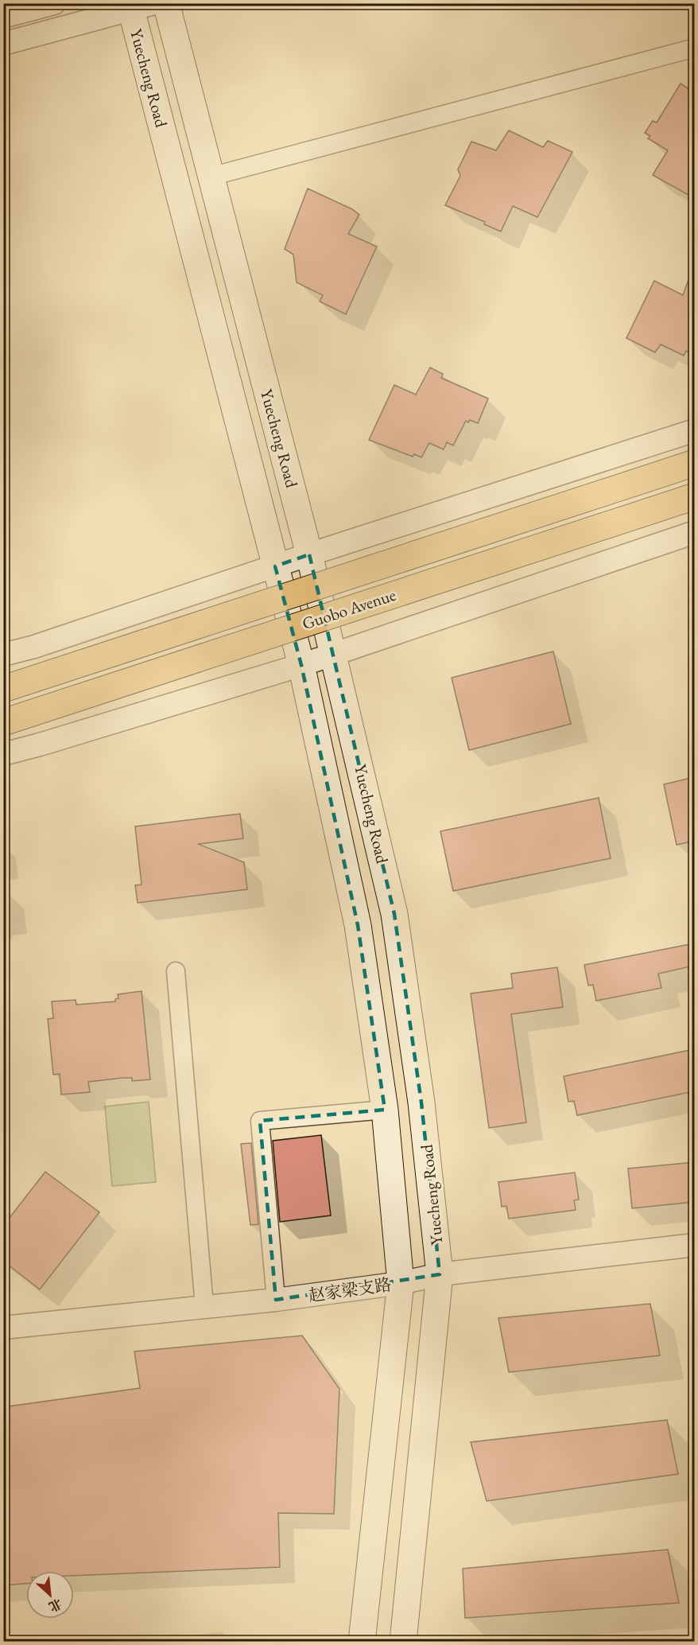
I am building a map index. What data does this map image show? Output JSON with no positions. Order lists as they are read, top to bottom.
{
  "streets": {
    "main road": ["Yuecheng Road", "Guobo Avenue"],
    "street": ["赵家梁支路"]
  },
  "crossings": [
    ["Yuecheng Road", "赵家梁支路"]
  ],
  "north": "bottom right"
}
